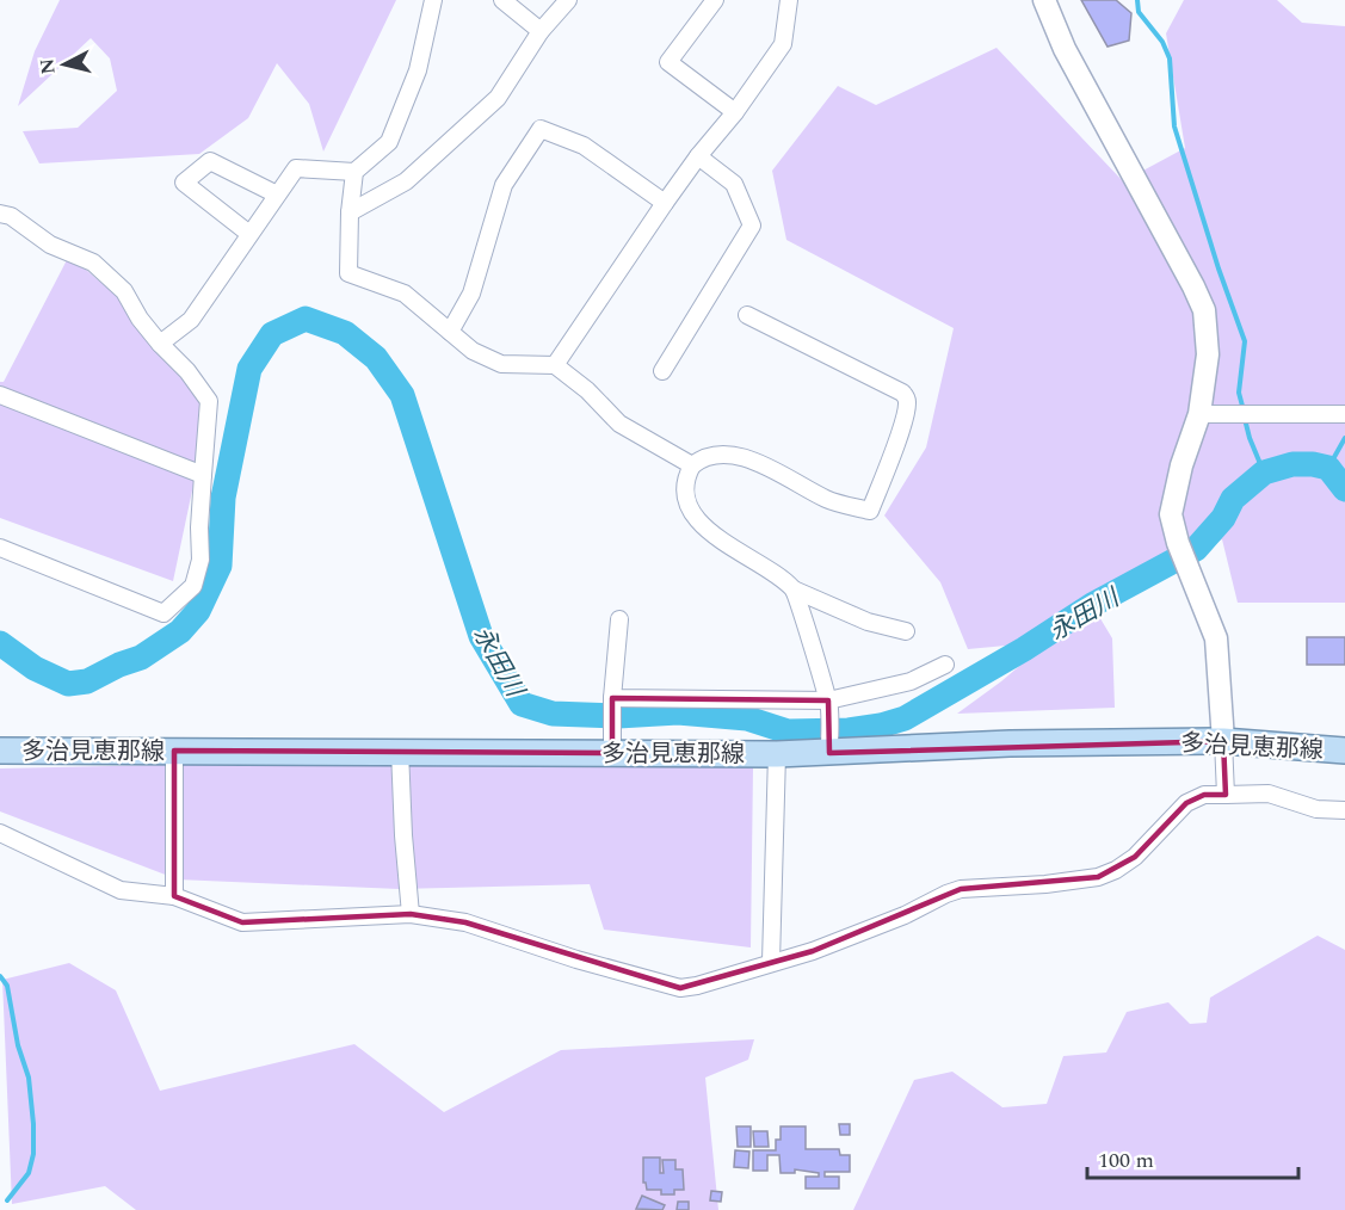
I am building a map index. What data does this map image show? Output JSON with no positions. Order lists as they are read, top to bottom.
{
  "streets": {
    "main road": ["多治見恵那線"]
  },
  "water": ["永田川"],
  "scale_bar": "100 m",
  "north": "left"
}
